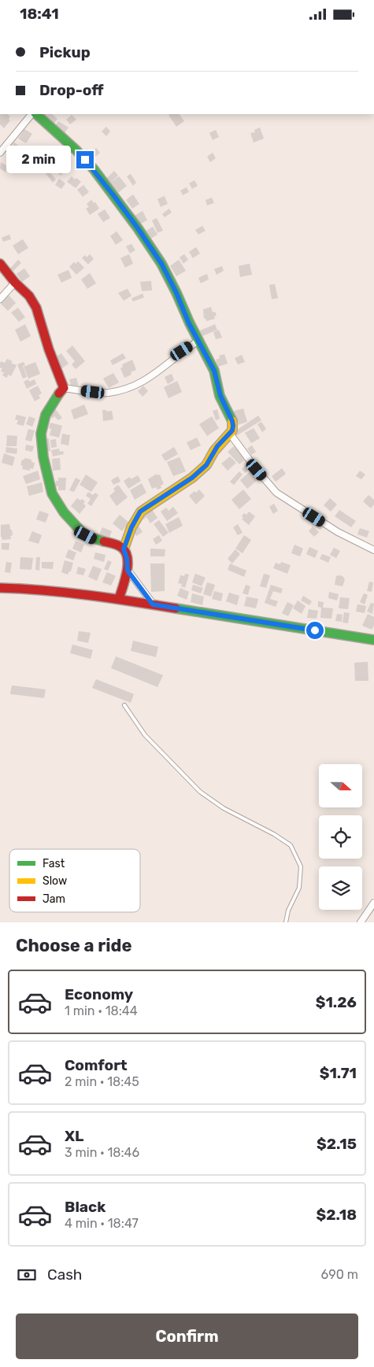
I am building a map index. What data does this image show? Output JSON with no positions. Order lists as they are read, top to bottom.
{
  "legend": ["Fast", "Slow", "Jam"],
  "north": "right",
  "page": {
    "status": "18:41",
    "banner": ["Pickup", "Drop-off"],
    "bubble": "2 min",
    "heading": "Choose a ride",
    "list": [
      {
        "name": "Economy",
        "note": "1 min · 18:44",
        "value": "$1.26"
      },
      {
        "name": "Comfort",
        "note": "2 min · 18:45",
        "value": "$1.71"
      },
      {
        "name": "XL",
        "note": "3 min · 18:46",
        "value": "$2.15"
      },
      {
        "name": "Black",
        "note": "4 min · 18:47",
        "value": "$2.18"
      }
    ],
    "pay": ["Cash", "690 m"],
    "buttons": "Confirm"
  }
}
